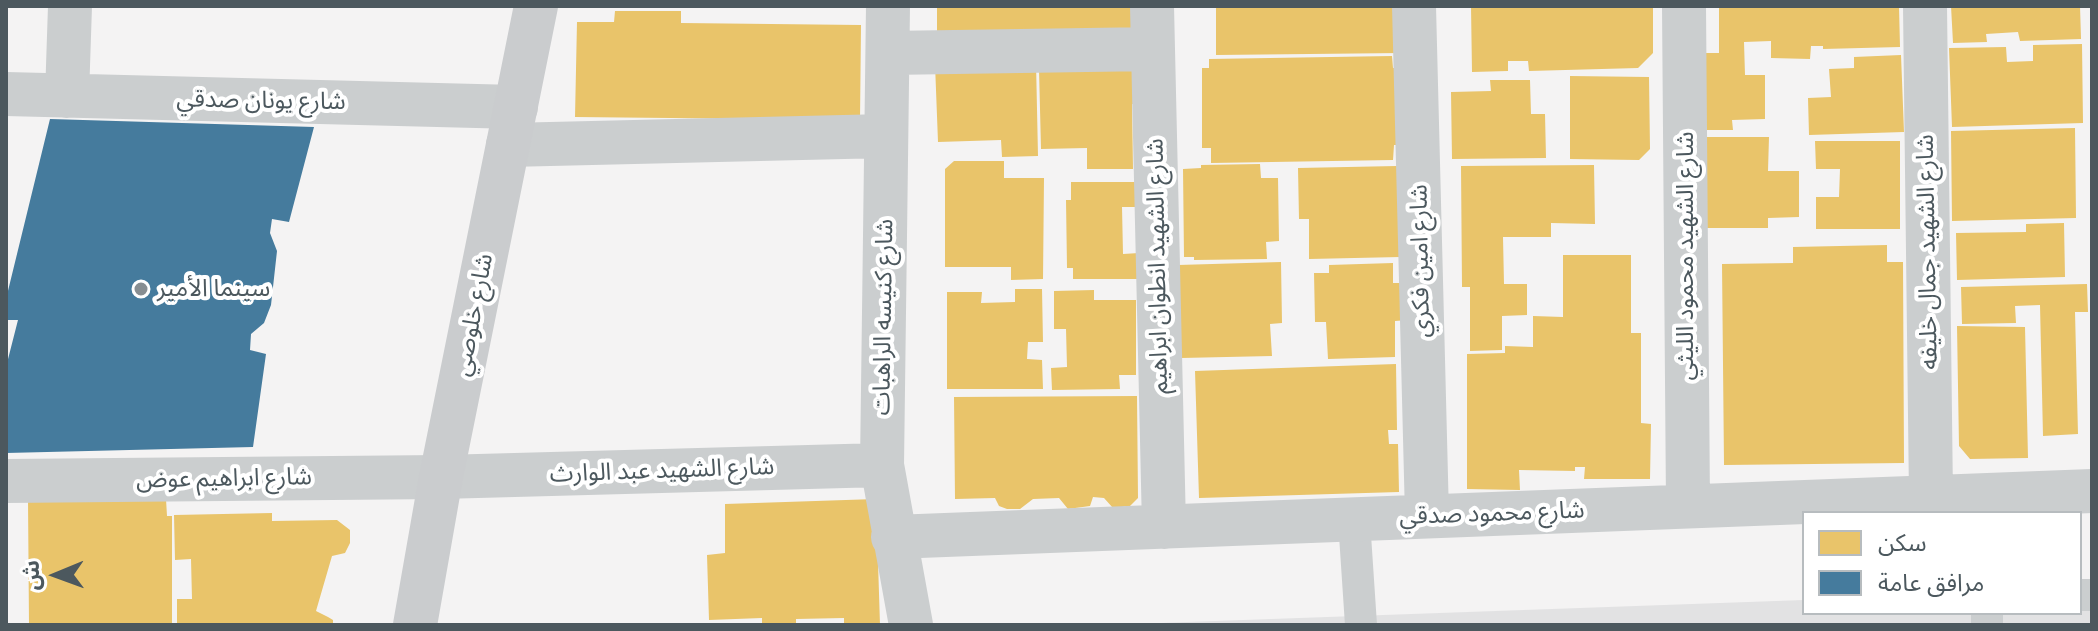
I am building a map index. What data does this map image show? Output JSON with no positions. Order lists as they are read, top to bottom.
{
  "streets": {
    "main road": ["شارع خلوصي"],
    "street": [
      "شارع يونان صدقي",
      "شارع الشهيد جمال خليفه",
      "شارع الشهيد محمود الليثي",
      "شارع امين فكري",
      "شارع الشهيد انطوان ابراهيم",
      "شارع كنيسه الراهبات",
      "شارع الشهيد عبد الوارث",
      "شارع ابراهيم عوض",
      "شارع محمود صدقي"
    ]
  },
  "crossings": [
    ["شارع يونان صدقي", "شارع خلوصي"],
    ["شارع يونان صدقي", "شارع كنيسه الراهبات"],
    ["شارع الشهيد جمال خليفه", "شارع محمود صدقي"],
    ["شارع الشهيد محمود الليثي", "شارع محمود صدقي"],
    ["شارع امين فكري", "شارع محمود صدقي"],
    ["شارع الشهيد انطوان ابراهيم", "شارع محمود صدقي"],
    ["شارع خلوصي", "شارع الشهيد عبد الوارث"],
    ["شارع خلوصي", "شارع ابراهيم عوض"],
    ["شارع كنيسه الراهبات", "شارع الشهيد عبد الوارث"],
    ["شارع كنيسه الراهبات", "شارع محمود صدقي"],
    ["شارع الشهيد عبد الوارث", "شارع ابراهيم عوض"]
  ],
  "places": ["سينما الأمير"],
  "legend": ["سكن", "مرافق عامة"],
  "north": "left"
}
